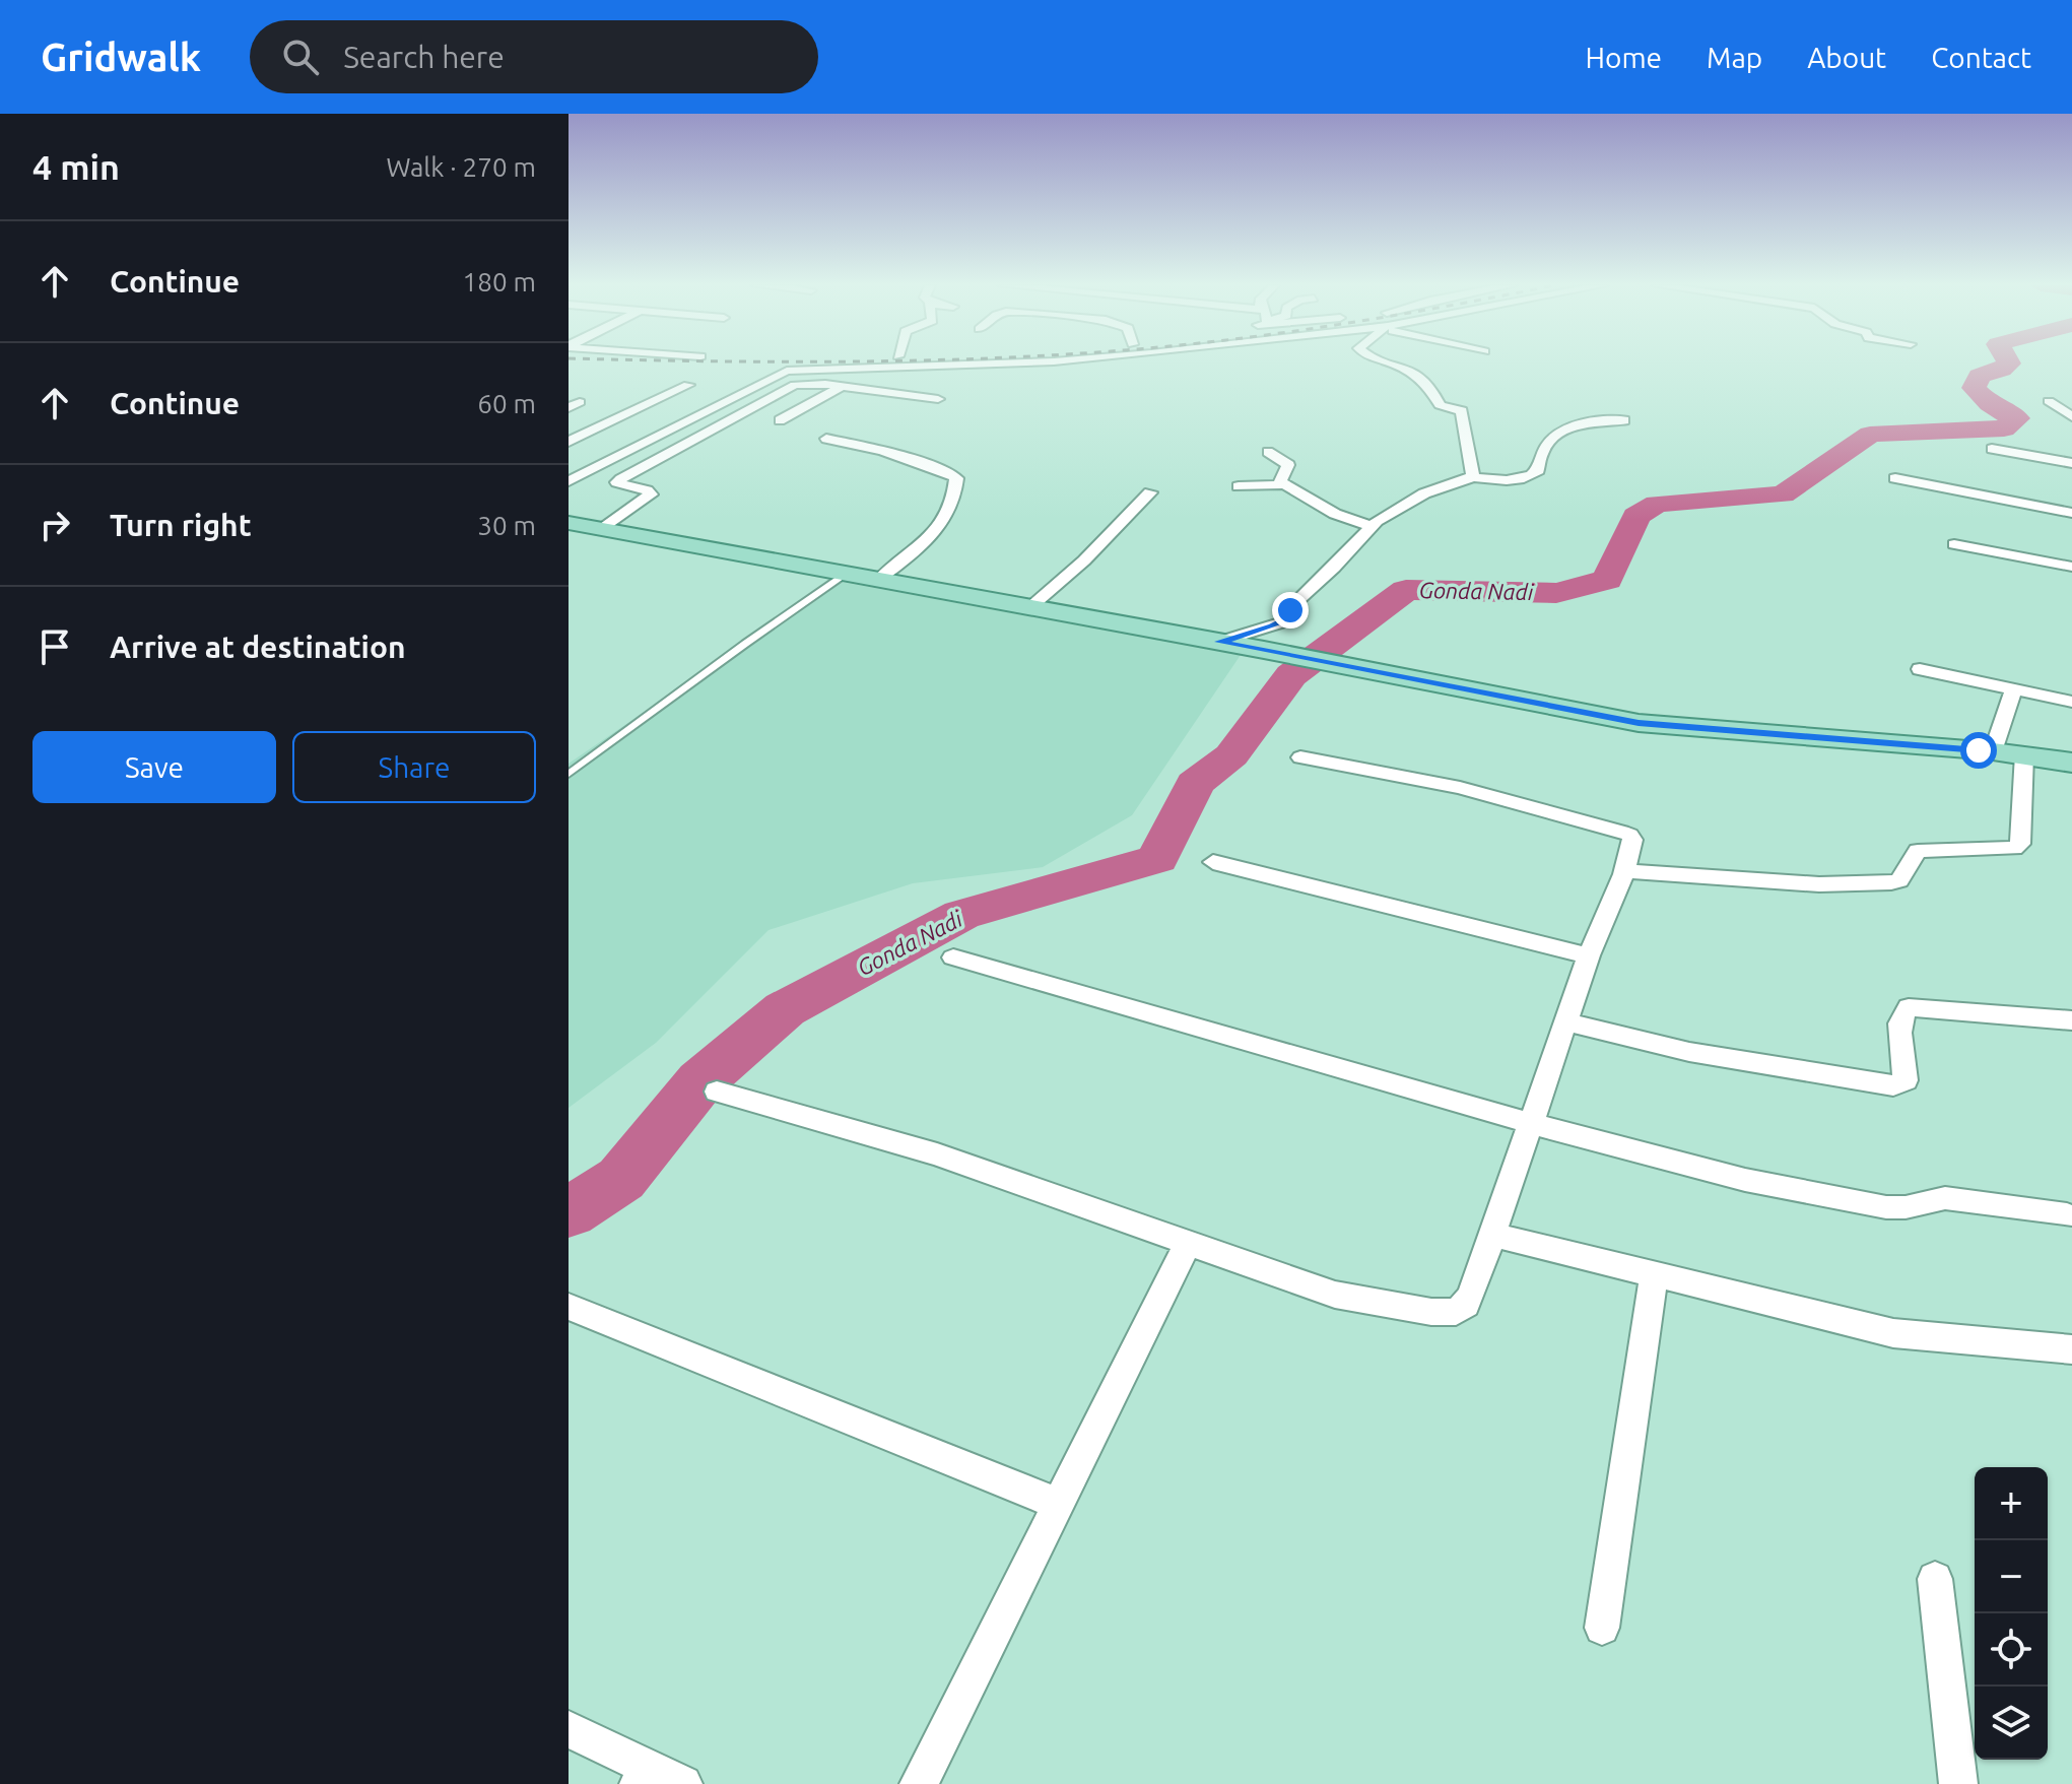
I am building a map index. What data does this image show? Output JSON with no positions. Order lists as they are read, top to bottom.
{
  "water": ["Gonda Nadi"],
  "page": {
    "header": "Gridwalk",
    "search": "Search here",
    "nav": [
      "Home",
      "Map",
      "About",
      "Contact"
    ],
    "heading": ["4 min", "Walk · 270 m"],
    "list": [
      ["Continue", "180 m"],
      ["Continue", "60 m"],
      ["Turn right", "30 m"],
      "Arrive at destination"
    ],
    "buttons": ["Save", "Share"],
    "map_buttons": ["+", "−"]
  }
}
